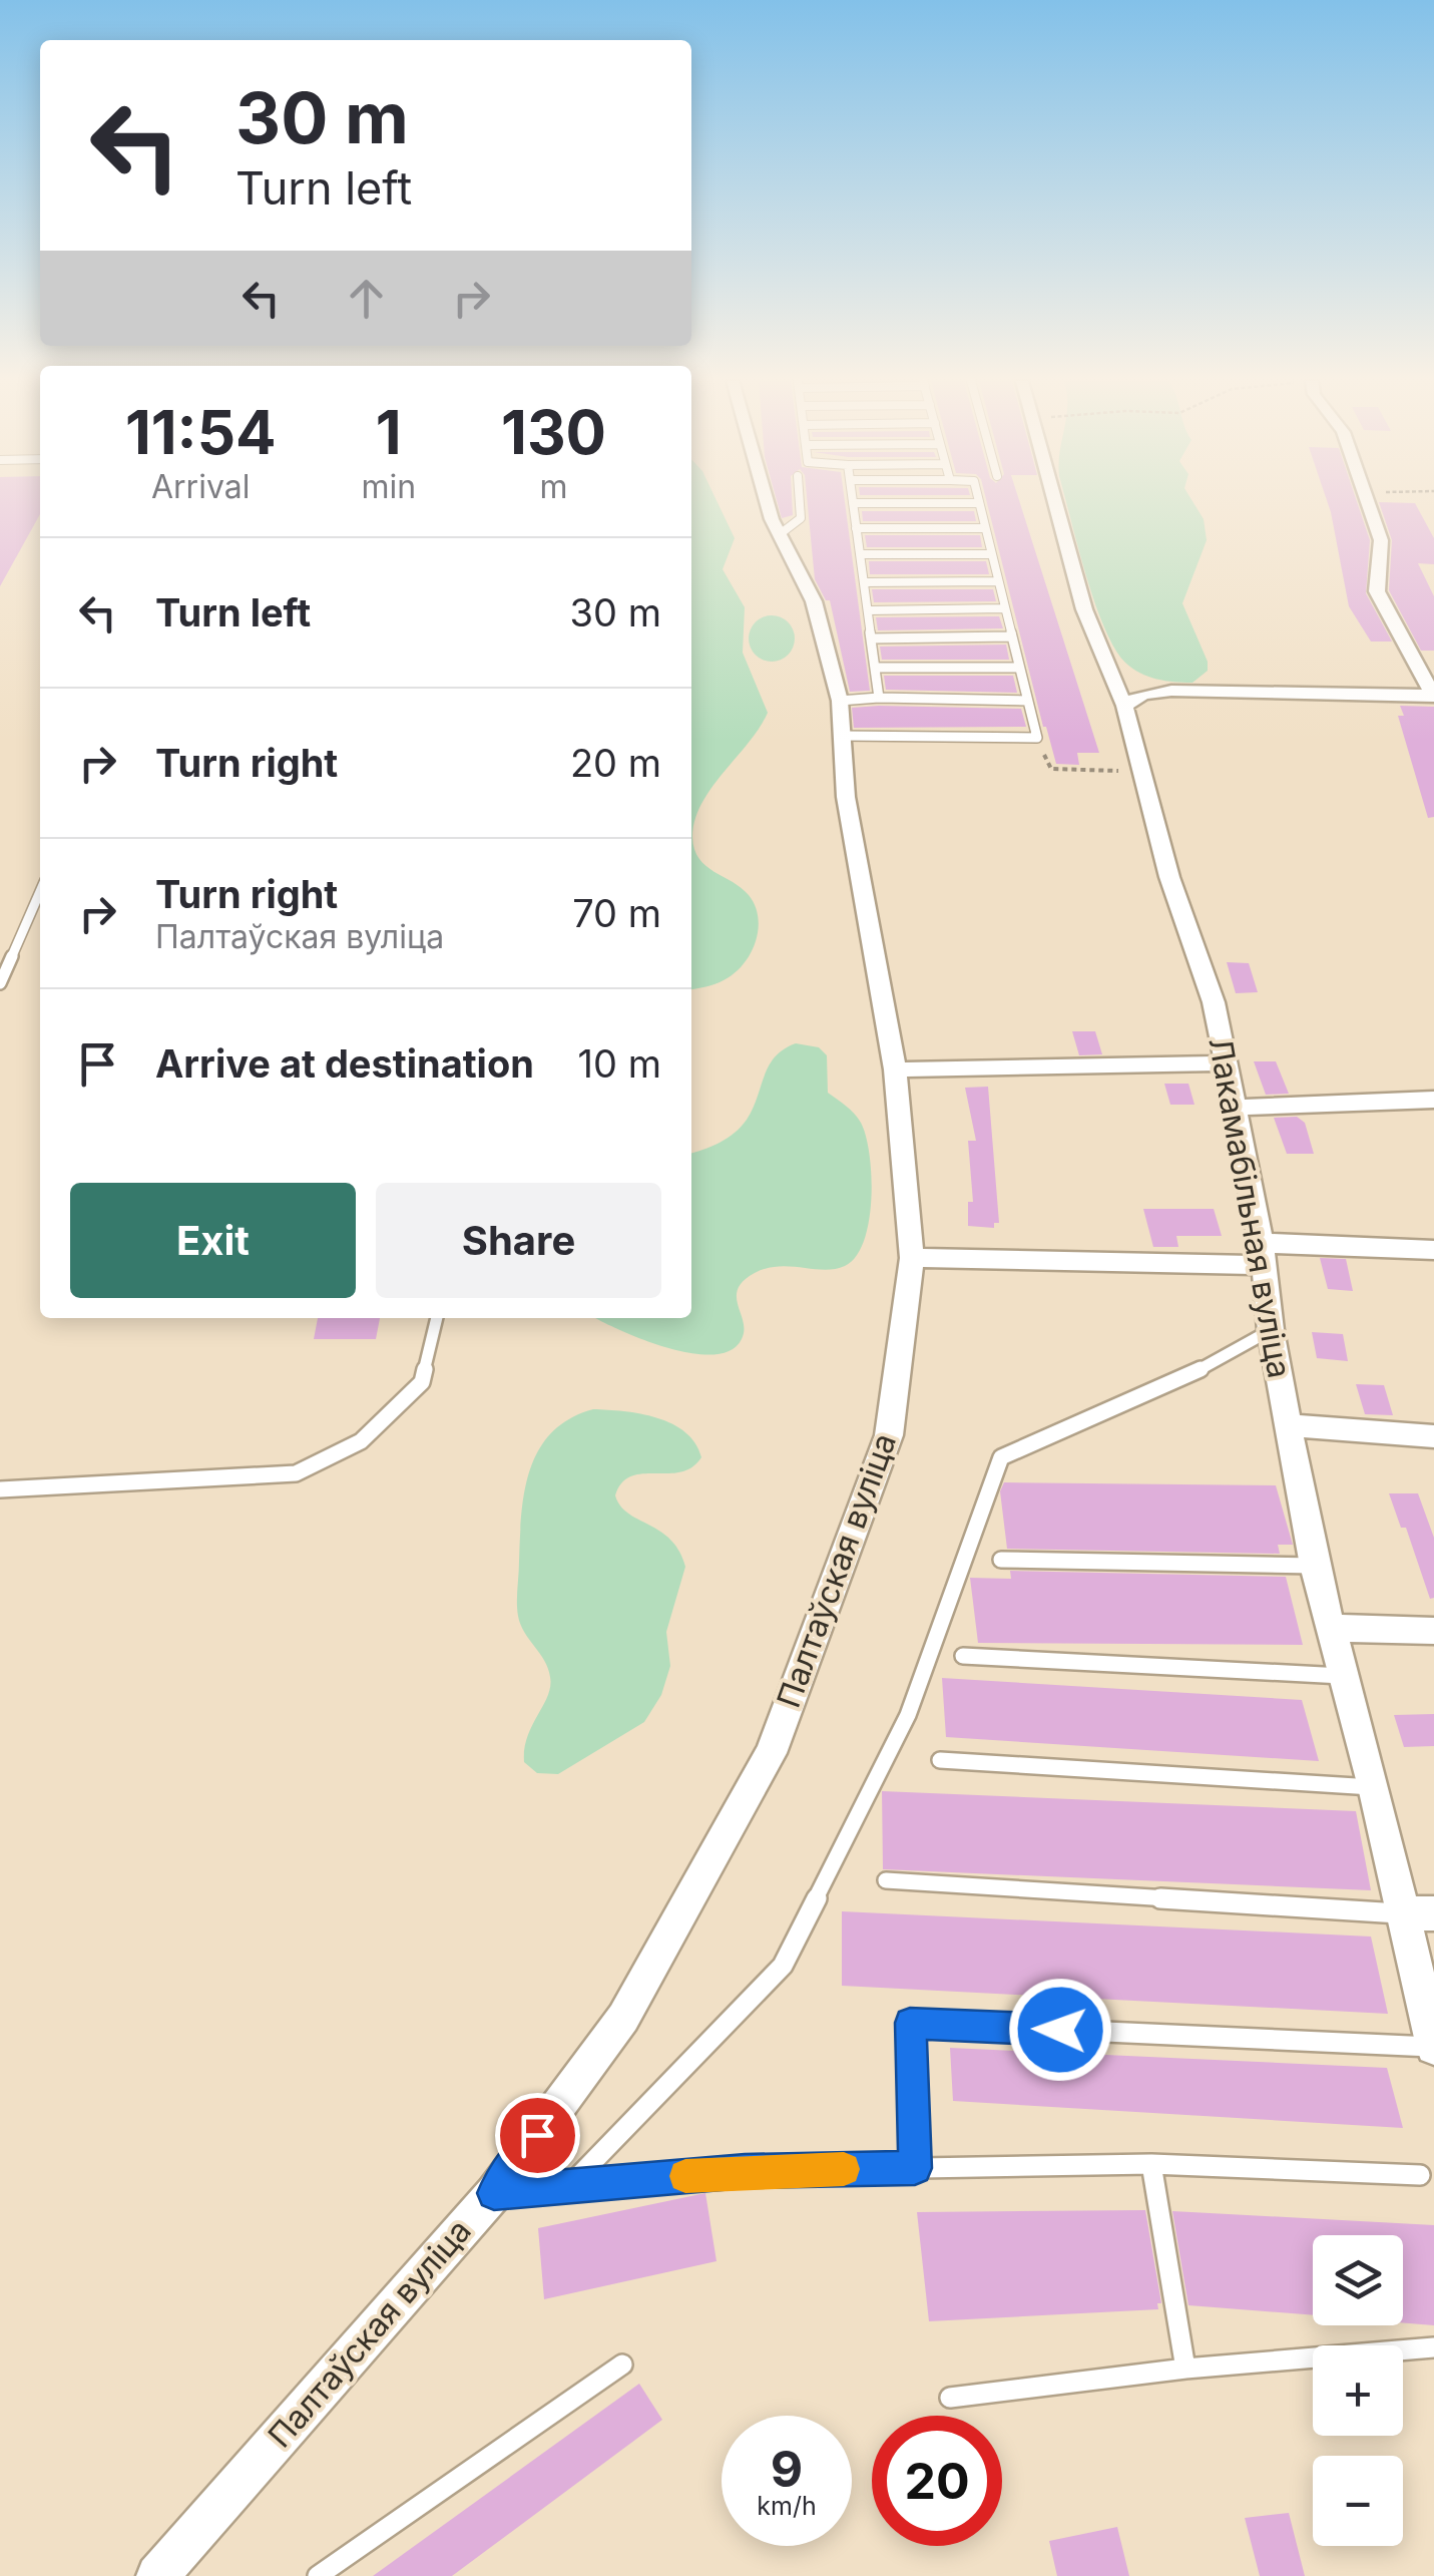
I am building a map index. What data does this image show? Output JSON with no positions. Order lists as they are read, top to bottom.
{
  "streets": {
    "street": ["Лакамабільная вуліца", "Палтаўская вуліца"]
  },
  "page": {
    "turn": ["30 m", "Turn left"],
    "eta": [
      "11:54",
      "Arrival",
      "1",
      "min",
      "130",
      "m"
    ],
    "list": [
      {
        "name": "Turn left",
        "value": "30 m"
      },
      {
        "name": "Turn right",
        "value": "20 m"
      },
      {
        "name": "Turn right",
        "note": "Палтаўская вуліца",
        "value": "70 m"
      },
      {
        "name": "Arrive at destination",
        "value": "10 m"
      }
    ],
    "buttons": ["Exit", "Share"],
    "map_buttons": ["+", "−"],
    "speed": "9 km/h",
    "limit": "20"
  }
}
